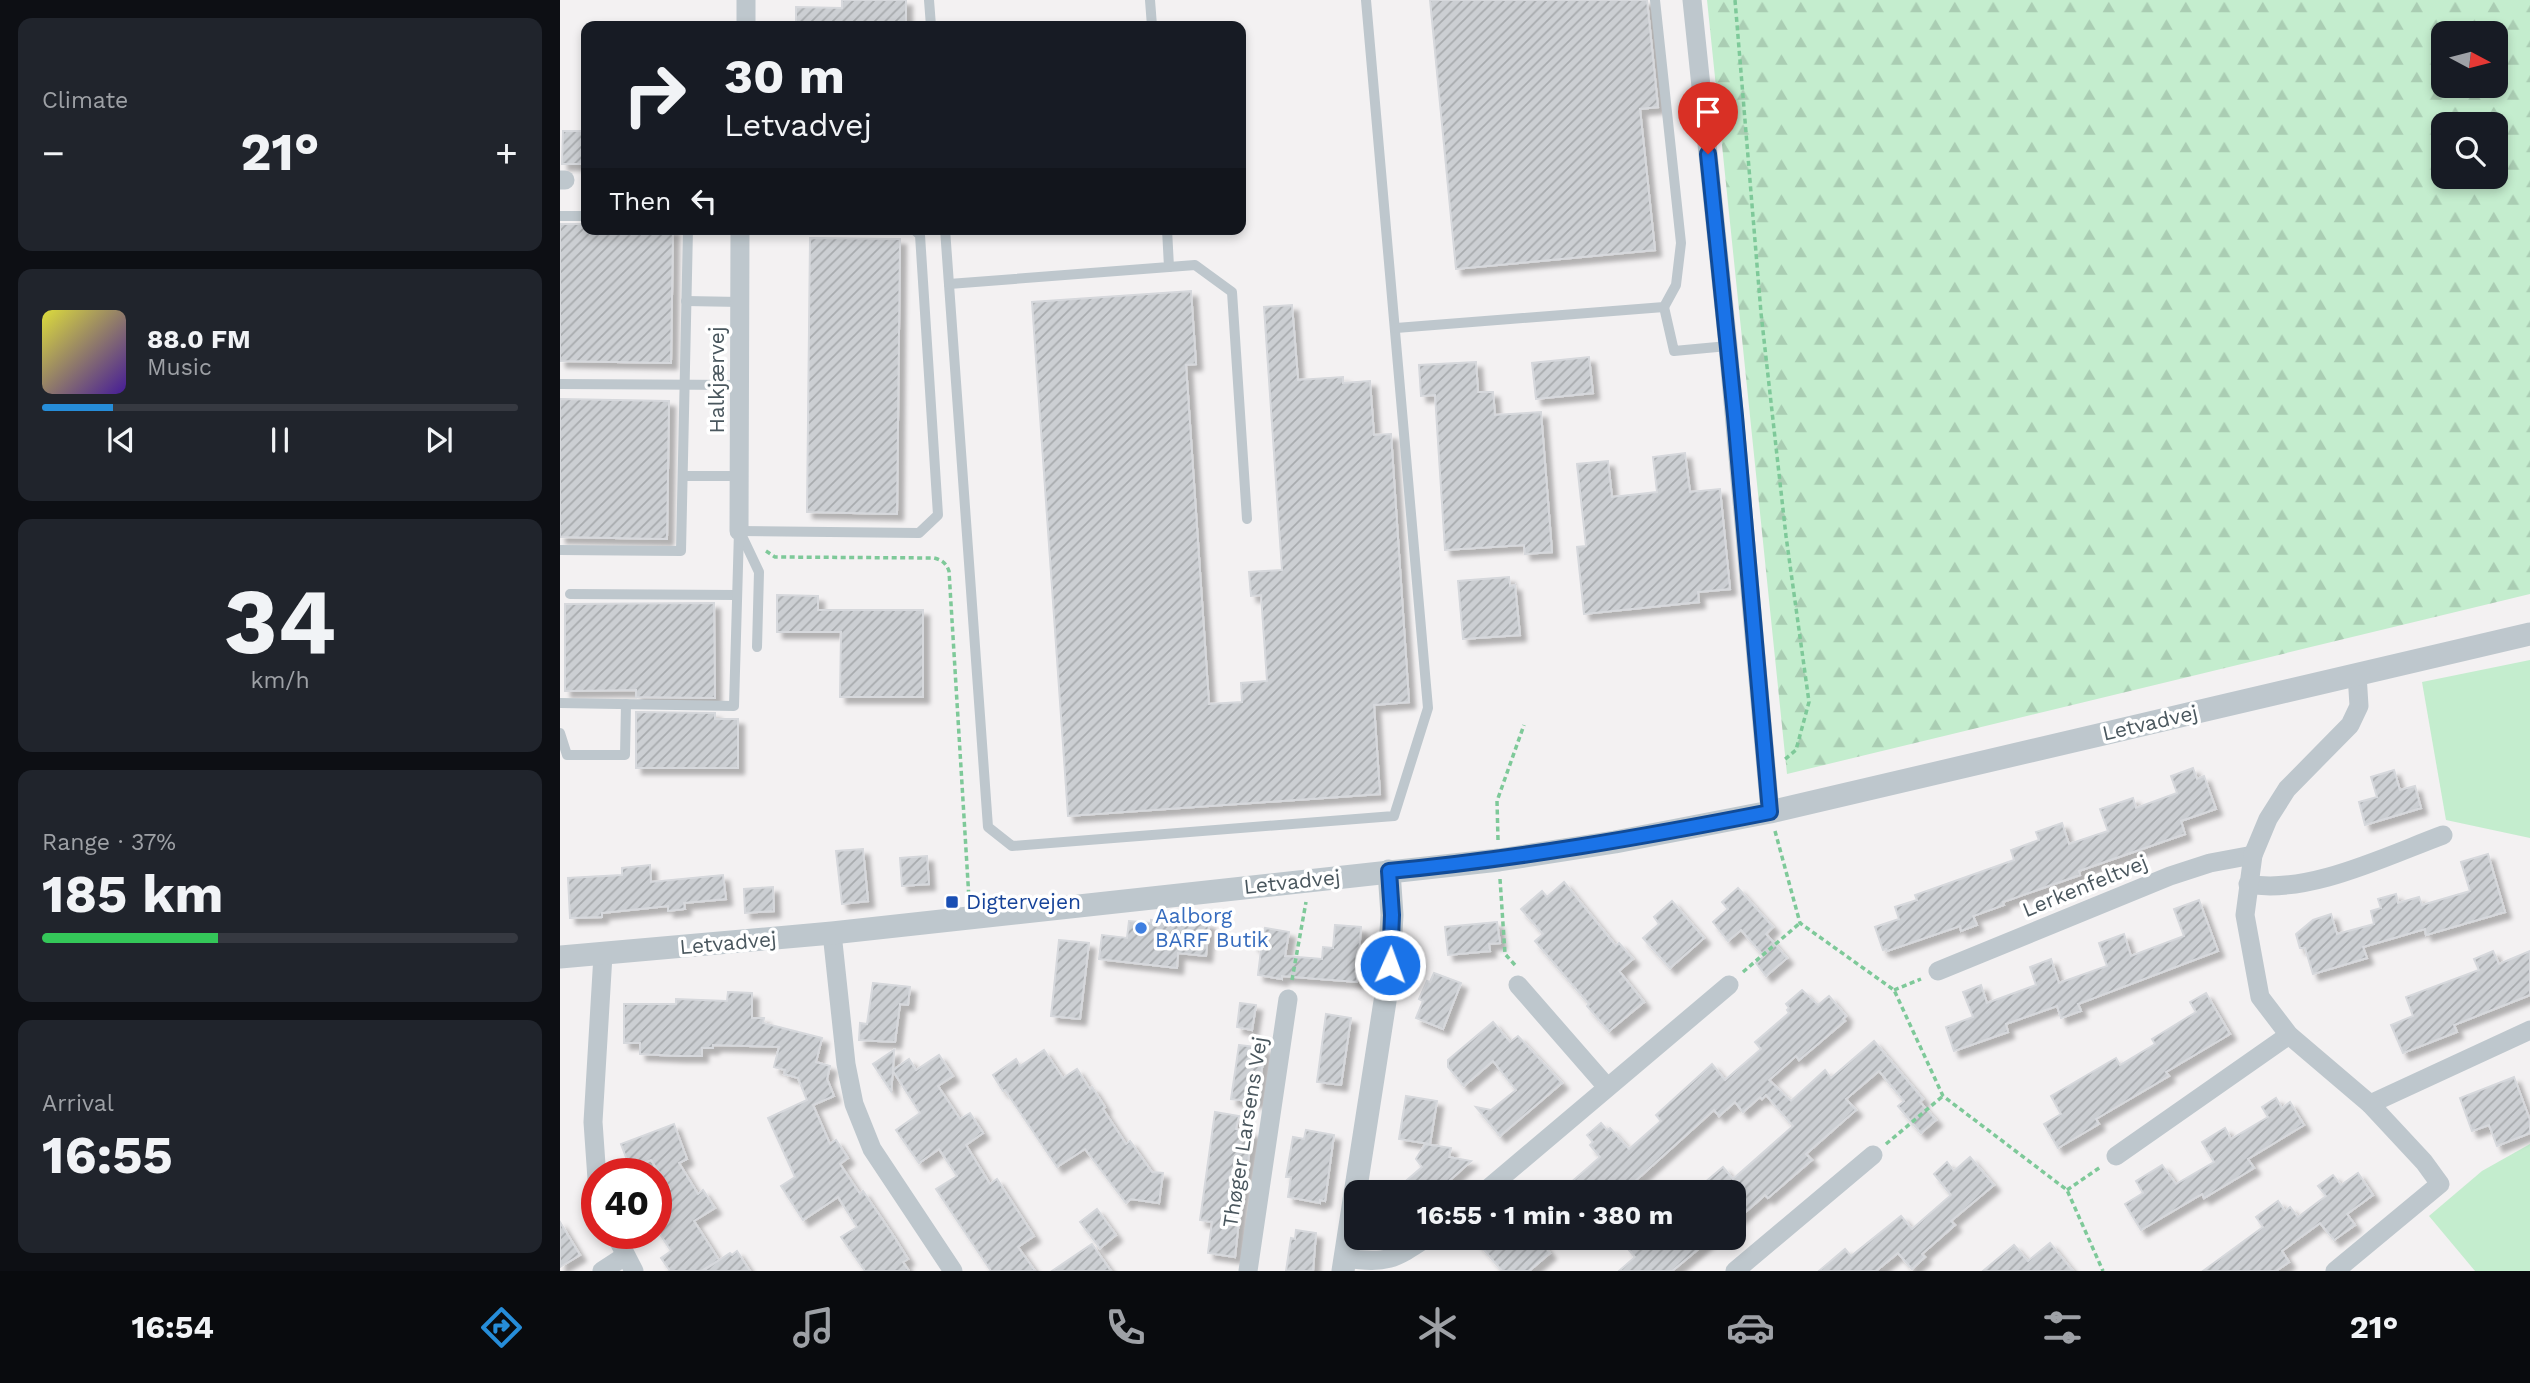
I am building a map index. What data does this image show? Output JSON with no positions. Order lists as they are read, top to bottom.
{
  "streets": {
    "street": [
      "Halkjærvej",
      "Letvadvej",
      "Lerkenfeltvej",
      "Thøger Larsens Vej"
    ]
  },
  "places": {
    "transit": ["Digtervejen"],
    "other": ["Aalborg BARF Butik"]
  },
  "north": "right",
  "page": {
    "tile": [
      "Climate",
      ["34", "km/h"],
      ["Range · 37%", "185 km"],
      ["Arrival", "16:55"]
    ],
    "turn": ["30 m", "Letvadvej"],
    "heat": ["−", "21°", "+"],
    "then": "Then",
    "song": ["88.0 FM", "Music"],
    "limit": "40",
    "trip": "16:55 · 1 min · 380 m",
    "tabs": ["16:54", "21°"]
  }
}
